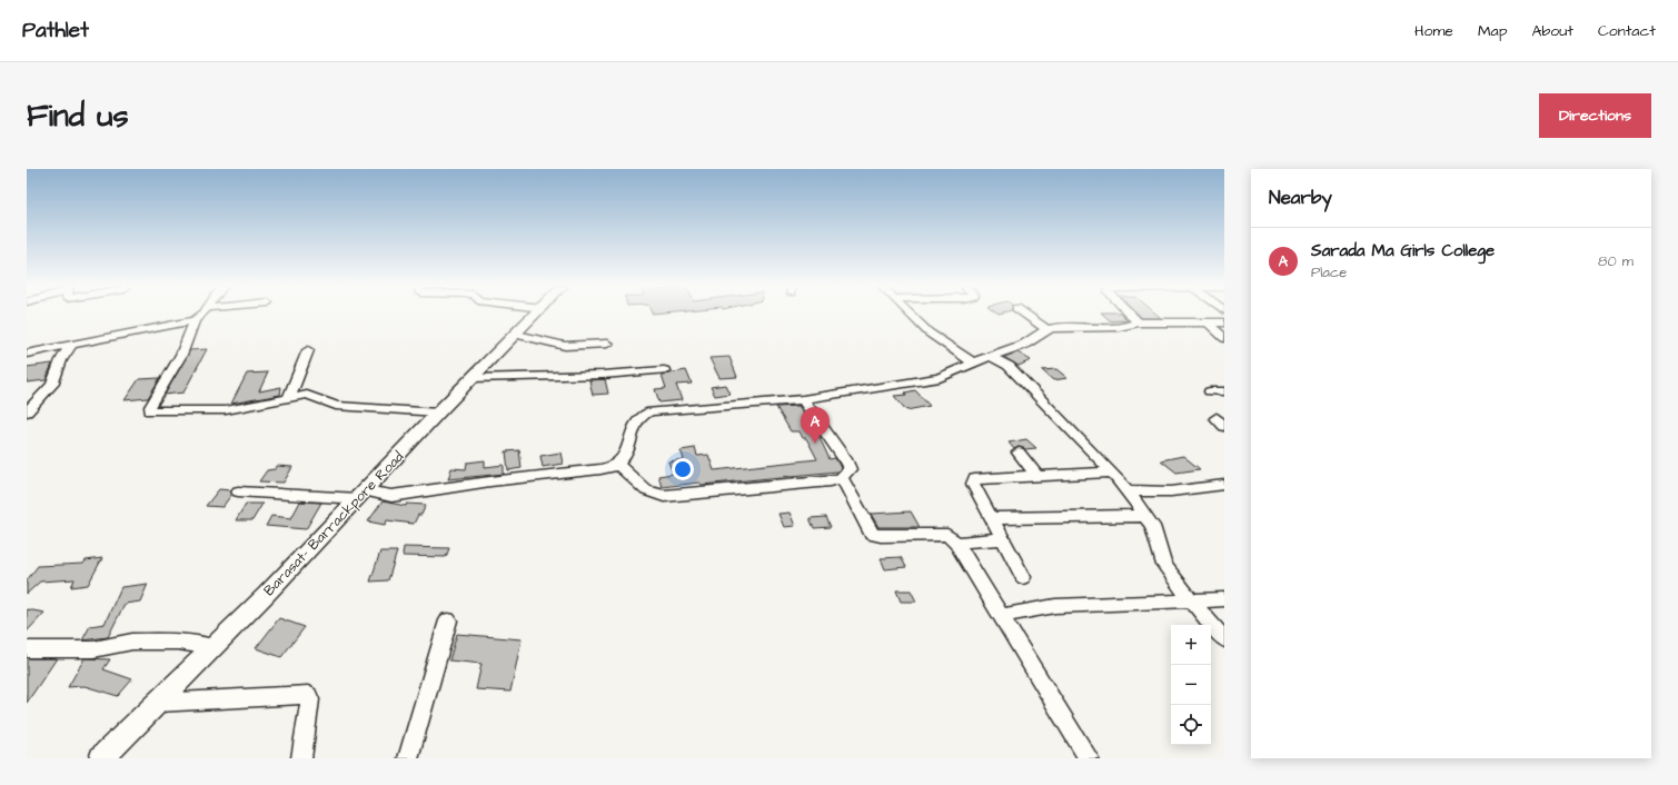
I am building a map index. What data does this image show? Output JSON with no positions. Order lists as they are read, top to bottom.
{
  "streets": {
    "main road": ["Barasat- Barrackpore Road"]
  },
  "page": {
    "header": "Pathlet",
    "nav": [
      "Home",
      "Map",
      "About",
      "Contact"
    ],
    "buttons": "Directions",
    "title": "Find us",
    "heading": "Nearby",
    "list": [
      {
        "mark": "A",
        "name": "Sarada Ma Girls College",
        "note": "Place",
        "value": "80 m"
      }
    ],
    "pins": "A",
    "map_buttons": ["+", "−"]
  }
}
